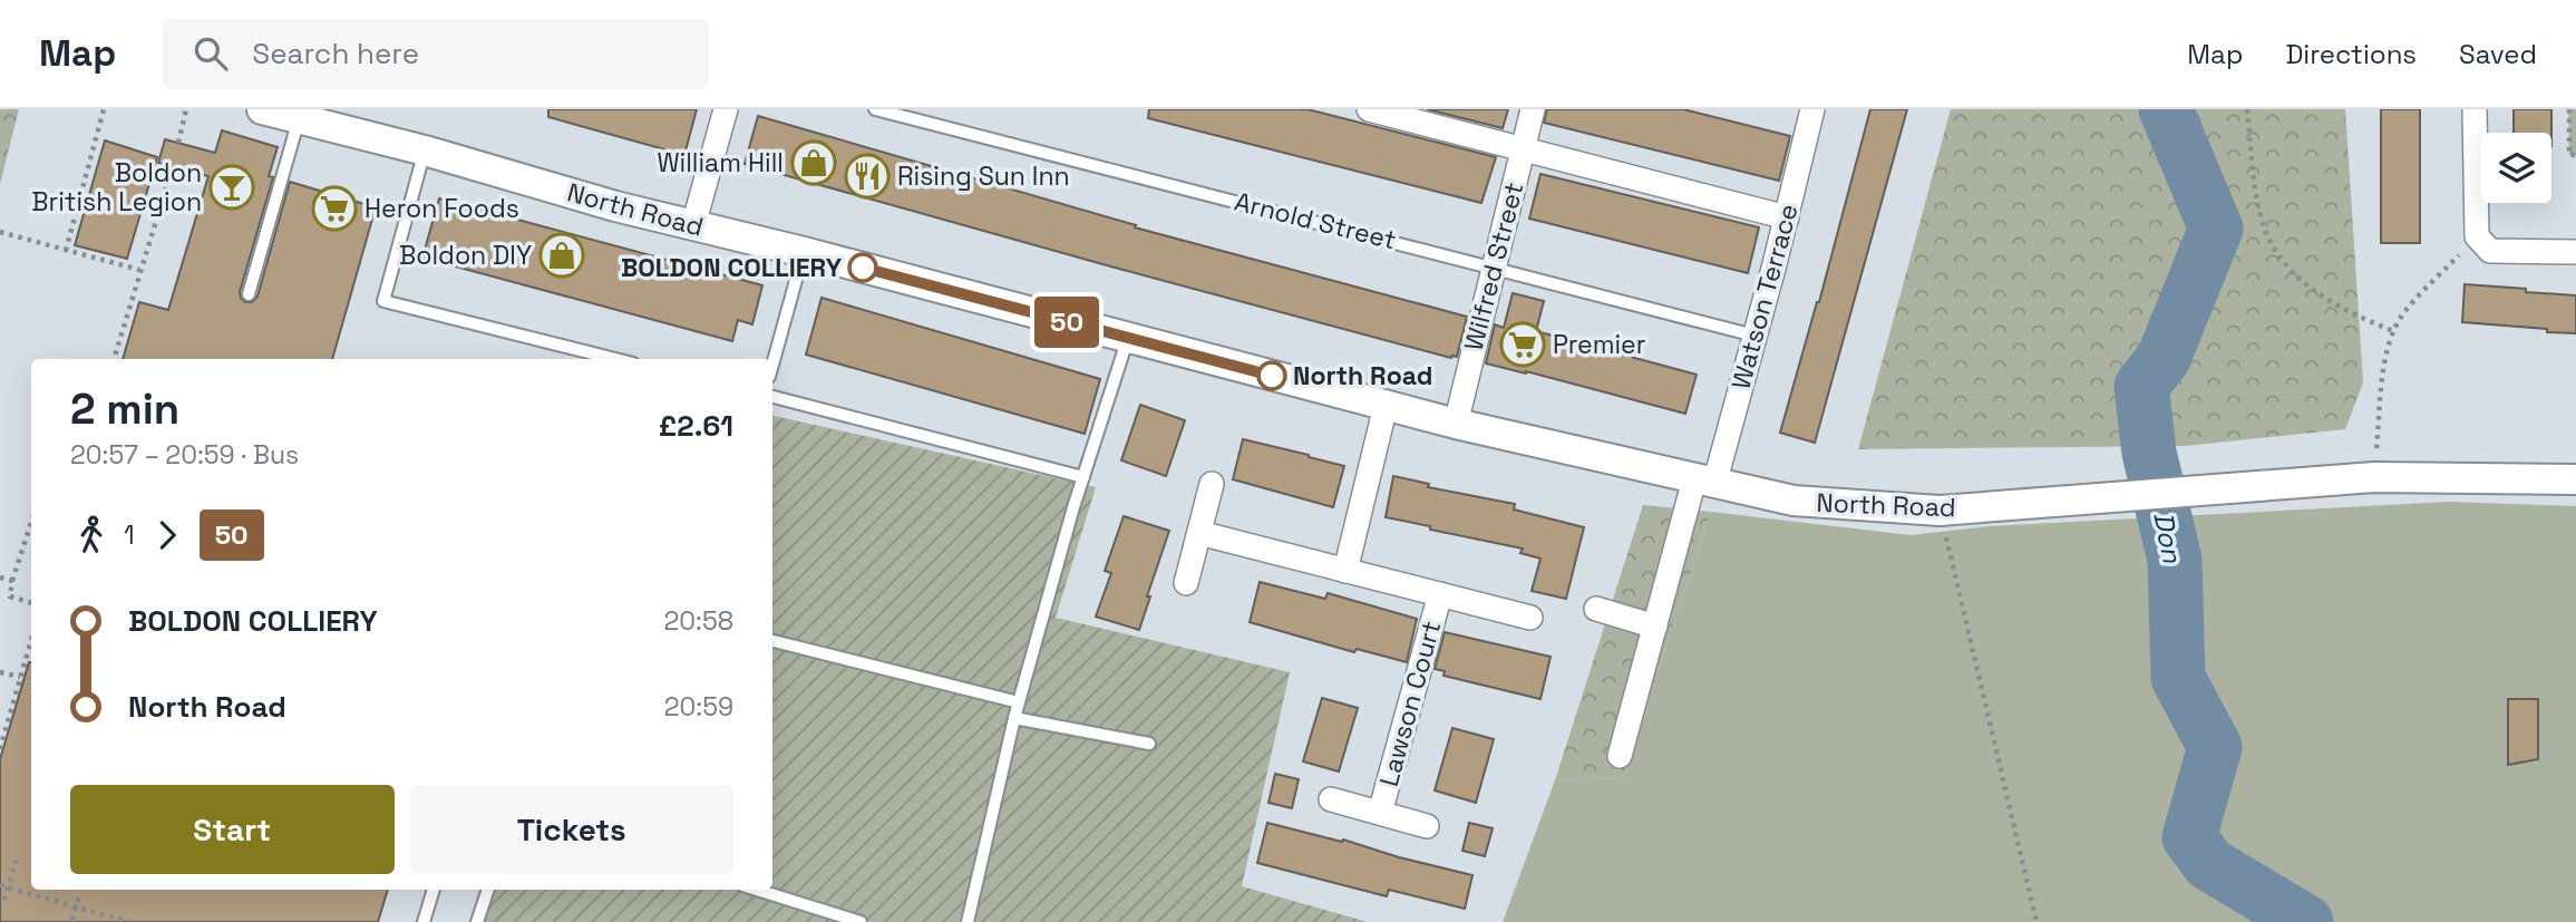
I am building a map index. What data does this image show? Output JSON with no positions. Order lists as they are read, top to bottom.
{
  "streets": {
    "street": [
      "North Road",
      "Wilfred Street",
      "Watson Terrace",
      "Lawson Court"
    ],
    "lane": ["Arnold Street"]
  },
  "crossings": [
    ["North Road", "Wilfred Street"],
    ["North Road", "Watson Terrace"],
    ["Arnold Street", "Wilfred Street"],
    ["Arnold Street", "Watson Terrace"]
  ],
  "water": ["Don"],
  "places": {
    "shop": ["William Hill", "Boldon DIY"],
    "restaurant": ["Rising Sun Inn"],
    "bar": ["Boldon British Legion"],
    "supermarket": ["Heron Foods", "Premier"],
    "other": ["BOLDON COLLIERY", "North Road"]
  },
  "lines": ["bus line 50"],
  "page": {
    "header": "Map",
    "search": "Search here",
    "nav": ["Map", "Directions", "Saved"],
    "on_map": "50",
    "heading": ["2 min", "20:57 – 20:59 · Bus", "£2.61"],
    "legs": ["1", "50"],
    "list": [
      {
        "name": "BOLDON COLLIERY",
        "value": "20:58"
      },
      {
        "name": "North Road",
        "value": "20:59"
      }
    ],
    "buttons": ["Start", "Tickets"]
  }
}
